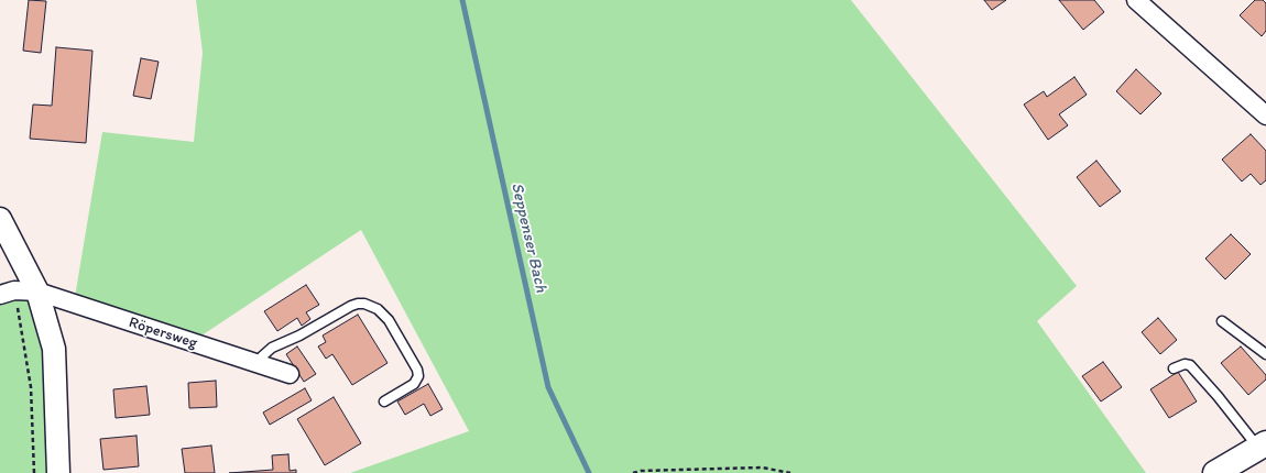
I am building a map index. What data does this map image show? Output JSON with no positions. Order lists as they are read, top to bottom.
{
  "streets": {
    "street": ["Röpersweg"]
  },
  "water": ["Seppenser Bach"]
}
